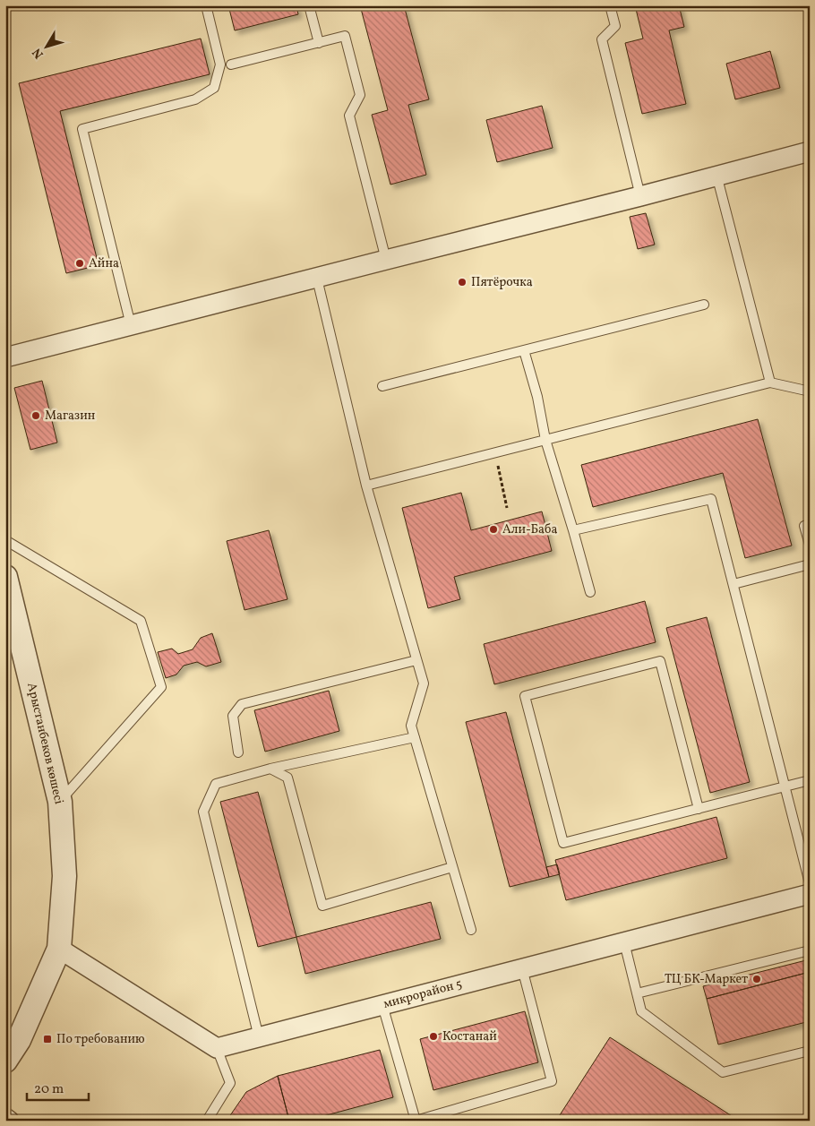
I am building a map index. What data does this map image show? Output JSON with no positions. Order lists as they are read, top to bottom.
{
  "streets": {
    "street": ["Арыстанбеков көшесі", "микрорайон 5"]
  },
  "places": {
    "other": [
      "Айна",
      "Пятёрочка",
      "Магазин",
      "Али-Баба",
      "ТЦ БК-Маркет",
      "Костанай"
    ],
    "transit": ["По требованию"]
  },
  "scale_bar": "20 m",
  "north": "bottom left"
}
